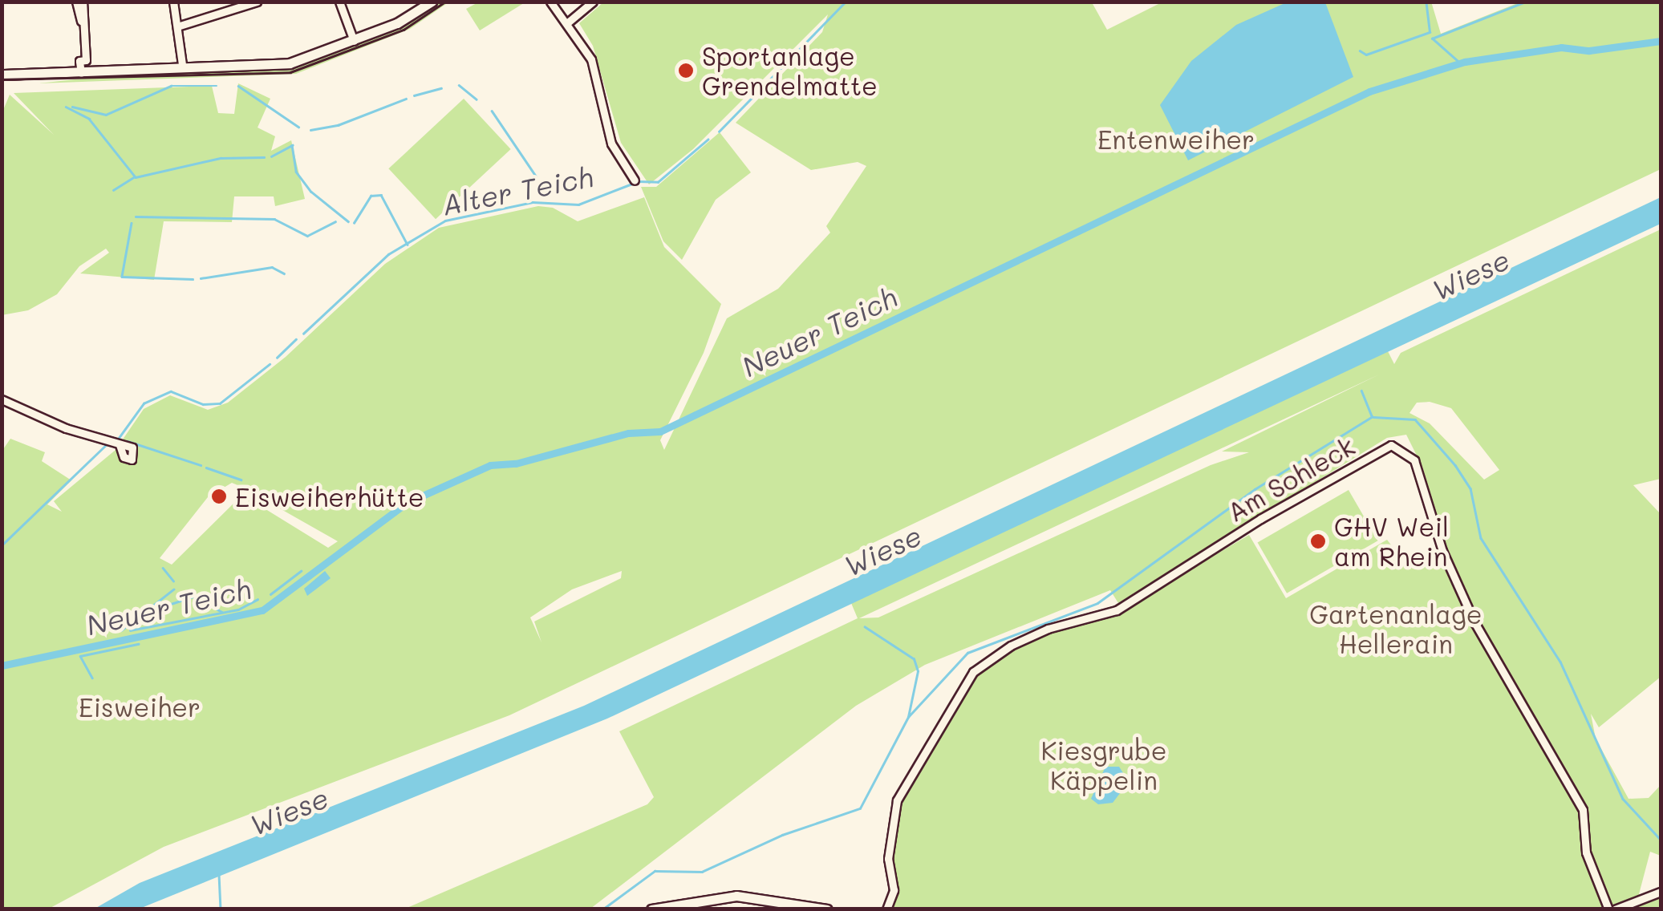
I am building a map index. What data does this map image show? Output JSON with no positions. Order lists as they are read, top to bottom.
{
  "streets": {
    "street": ["Am Sohleck"]
  },
  "water": ["Alter Teich", "Wiese", "Neuer Teich"],
  "parks": [
    "Entenweiher",
    "Gartenanlage Hellerain",
    "Eisweiher",
    "Kiesgrube Käppelin"
  ],
  "places": ["Sportanlage Grendelmatte", "Eisweiherhütte", "GHV Weil am Rhein"]
}
